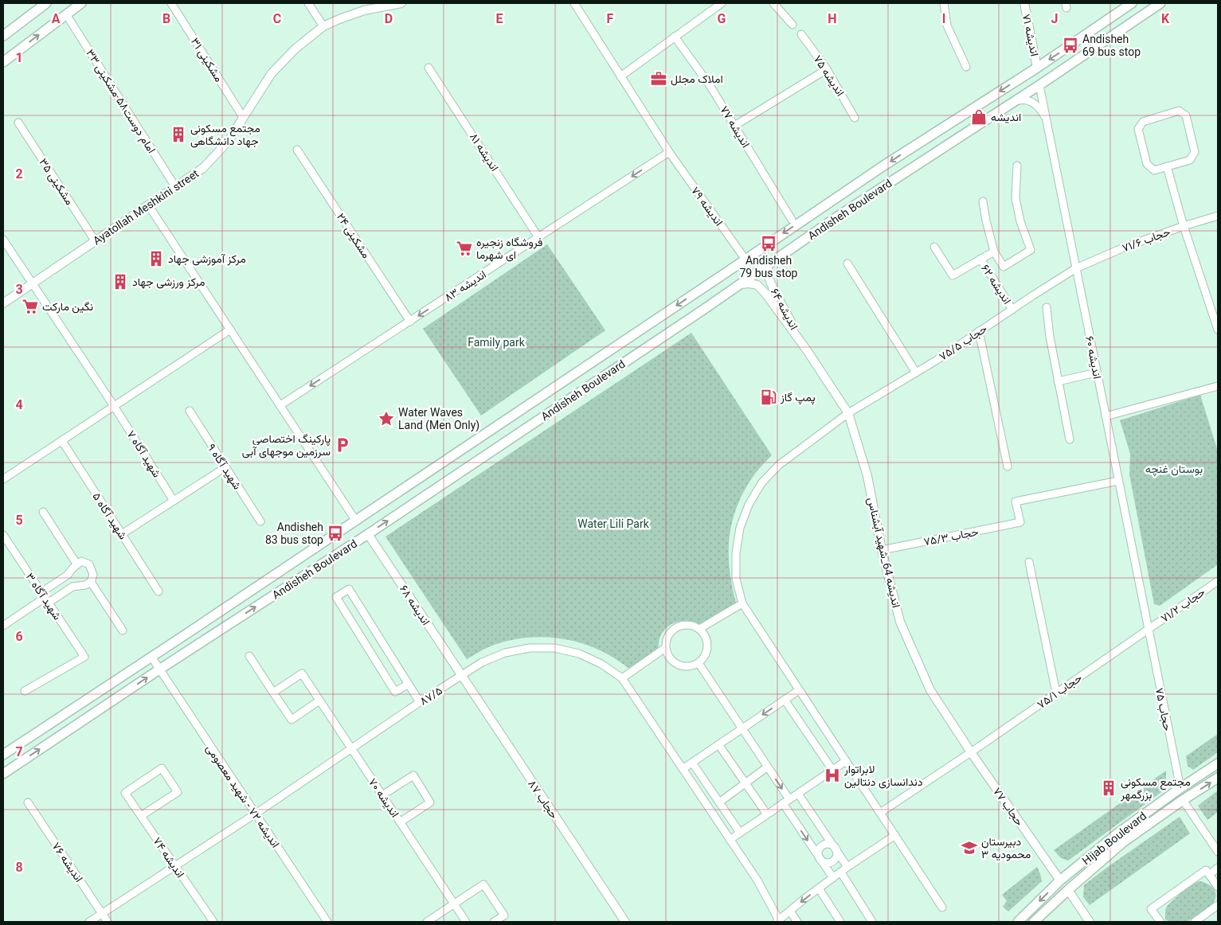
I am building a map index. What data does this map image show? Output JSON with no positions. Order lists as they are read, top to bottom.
{
  "streets": {
    "main road": ["Andisheh Boulevard", "Hijab Boulevard"],
    "street": [
      "اندیشه ۷۱",
      "مشکینی ۳۱",
      "اندیشه ۷۵",
      "امام دوست۵۸-مشکینی ۳۳",
      "اندیشه ۷۷",
      "اندیشه ۸۱",
      "مشکینی ۳۵",
      "اندیشه ۷۹",
      "Ayatollah Meshkini street",
      "مشکینی ۲۴",
      "حجاب ۷۱/۶",
      "اندیشه ۶۲",
      "اندیشه ۸۳",
      "اندیشه ۶۴",
      "حجاب ۷۵/۵",
      "اندیشه ۶۰",
      "شهید آگاه ۷",
      "شهید آگاه ۹",
      "شهید آگاه ۵",
      "حجاب ۷۵/۳",
      "اندیشه 64_شهید آبشناس",
      "شهید آگاه ۳",
      "اندیشه ۶۸",
      "حجاب ۷۱/۲",
      "حجاب ۷۵/۱",
      "۸۷/۵",
      "حجاب ۷۵",
      "اندیشه ۷۲ - شهید معصومی",
      "اندیشه ۷۰",
      "حجاب ۸۷",
      "حجاب ۷۷",
      "اندیشه ۷۴",
      "اندیشه ۷۶"
    ]
  },
  "crossings": [
    ["اندیشه ۷۱", "Andisheh Boulevard"],
    ["مشکینی ۳۱", "Ayatollah Meshkini street"],
    ["امام دوست۵۸-مشکینی ۳۳", "Ayatollah Meshkini street"],
    ["اندیشه ۸۱", "اندیشه ۸۳"],
    ["مشکینی ۳۵", "Ayatollah Meshkini street"],
    ["اندیشه ۷۹", "Andisheh Boulevard"],
    ["اندیشه ۷۹", "اندیشه ۸۳"],
    ["Ayatollah Meshkini street", "شهید آگاه ۷"],
    ["Andisheh Boulevard", "اندیشه ۶۴"],
    ["Andisheh Boulevard", "اندیشه ۶۰"],
    ["Andisheh Boulevard", "اندیشه ۶۸"],
    ["Andisheh Boulevard", "اندیشه ۷۲ - شهید معصومی"],
    ["مشکینی ۲۴", "اندیشه ۸۳"],
    ["حجاب ۷۱/۶", "حجاب ۷۵/۵"],
    ["حجاب ۷۱/۶", "اندیشه ۶۰"],
    ["اندیشه ۶۲", "حجاب ۷۵/۵"],
    ["اندیشه ۶۴", "اندیشه 64_شهید آبشناس"],
    ["حجاب ۷۵/۵", "اندیشه ۶۰"],
    ["حجاب ۷۵/۵", "اندیشه 64_شهید آبشناس"],
    ["حجاب ۷۵/۵", "حجاب ۷۵/۱"],
    ["اندیشه ۶۰", "حجاب ۷۵/۳"],
    ["اندیشه ۶۰", "حجاب ۷۱/۲"],
    ["اندیشه ۶۰", "حجاب ۷۵/۱"],
    ["اندیشه ۶۰", "حجاب ۷۵"],
    ["حجاب ۷۵/۳", "اندیشه 64_شهید آبشناس"],
    ["اندیشه 64_شهید آبشناس", "حجاب ۷۵/۱"],
    ["اندیشه 64_شهید آبشناس", "حجاب ۷۷"],
    ["اندیشه ۶۸", "۸۷/۵"],
    ["اندیشه ۶۸", "حجاب ۸۷"],
    ["حجاب ۷۱/۲", "حجاب ۷۵/۱"],
    ["حجاب ۷۱/۲", "حجاب ۷۵"],
    ["حجاب ۷۵/۱", "حجاب ۷۵"],
    ["حجاب ۷۵/۱", "حجاب ۷۷"],
    ["۸۷/۵", "اندیشه ۷۲ - شهید معصومی"],
    ["۸۷/۵", "اندیشه ۷۰"],
    ["۸۷/۵", "حجاب ۸۷"],
    ["۸۷/۵", "اندیشه ۷۴"],
    ["۸۷/۵", "اندیشه ۷۶"],
    ["حجاب ۷۵", "Hijab Boulevard"],
    ["حجاب ۷۷", "Hijab Boulevard"]
  ],
  "one_way": ["اندیشه ۸۳"],
  "parks": ["Family park", "بوستان غنچه", "Water Lili Park"],
  "places": {
    "bus stop": ["Andisheh 69 bus stop", "Andisheh 79 bus stop", "Andisheh 83 bus stop"],
    "office": ["املاک مجلل"],
    "shop": ["اندیشه"],
    "building": [
      "مجتمع مسکونی جهاد دانشگاهی",
      "مرکز آموزشی جهاد",
      "مرکز ورزشی جهاد",
      "مجتمع مسکونی بزرگمهر"
    ],
    "supermarket": ["فروشگاه زنجیره ای شهرما", "نگین مارکت"],
    "fuel station": ["پمپ گاز"],
    "place": ["Water Waves Land (Men Only)"],
    "parking": ["پارکینگ اختصاصی سرزمین موجهای آبی"],
    "hospital": ["لابراتوار دندانسازی دنتالین"],
    "school or university": ["دبیرستان محمودیه ۳"]
  },
  "grid": {
    "columns": [
      "A",
      "B",
      "C",
      "D",
      "E",
      "F",
      "G",
      "H",
      "I",
      "J",
      "K"
    ],
    "rows": [
      "1",
      "2",
      "3",
      "4",
      "5",
      "6",
      "7",
      "8"
    ]
  }
}
